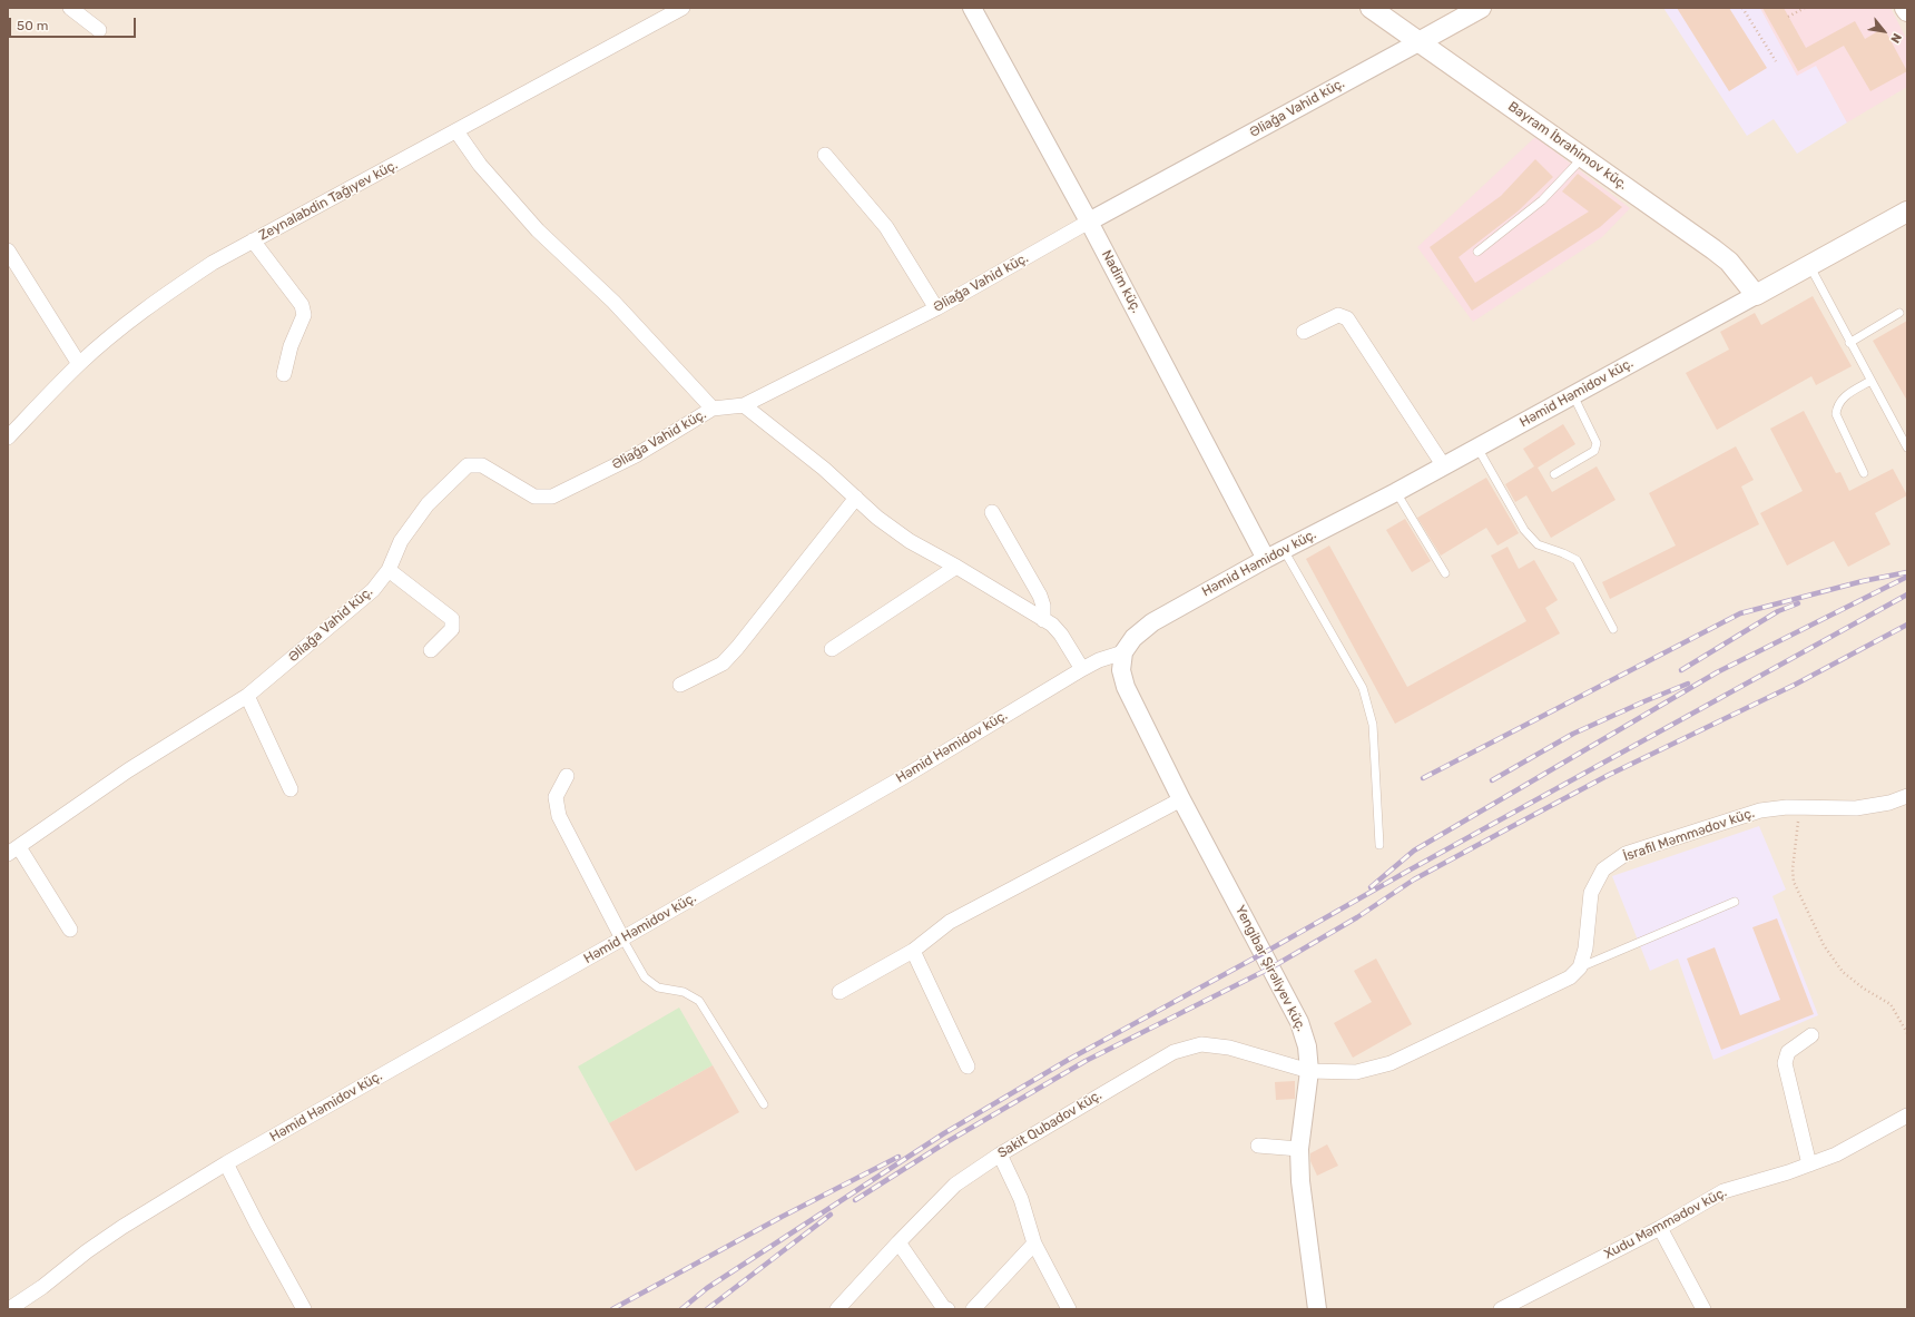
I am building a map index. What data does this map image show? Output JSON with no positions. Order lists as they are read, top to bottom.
{
  "streets": {
    "main road": ["Əliağa Vahid küç.", "Bayram İbrahimov küç.", "Həmid Həmidov küç."],
    "street": [
      "Zeynalabdin Tağıyev küç.",
      "Nadim küç.",
      "İsrafil Məmmədov küç.",
      "Yengibar Şirəliyev küç.",
      "Sakit Qubadov küç.",
      "Xudu Məmmədov küç."
    ]
  },
  "crossings": [
    ["Əliağa Vahid küç.", "Bayram İbrahimov küç."],
    ["Əliağa Vahid küç.", "Nadim küç."],
    ["Bayram İbrahimov küç.", "Həmid Həmidov küç."],
    ["Nadim küç.", "Həmid Həmidov küç."],
    ["Həmid Həmidov küç.", "Yengibar Şirəliyev küç."],
    ["Yengibar Şirəliyev küç.", "Sakit Qubadov küç."]
  ],
  "scale_bar": "50 m",
  "north": "bottom right"
}
